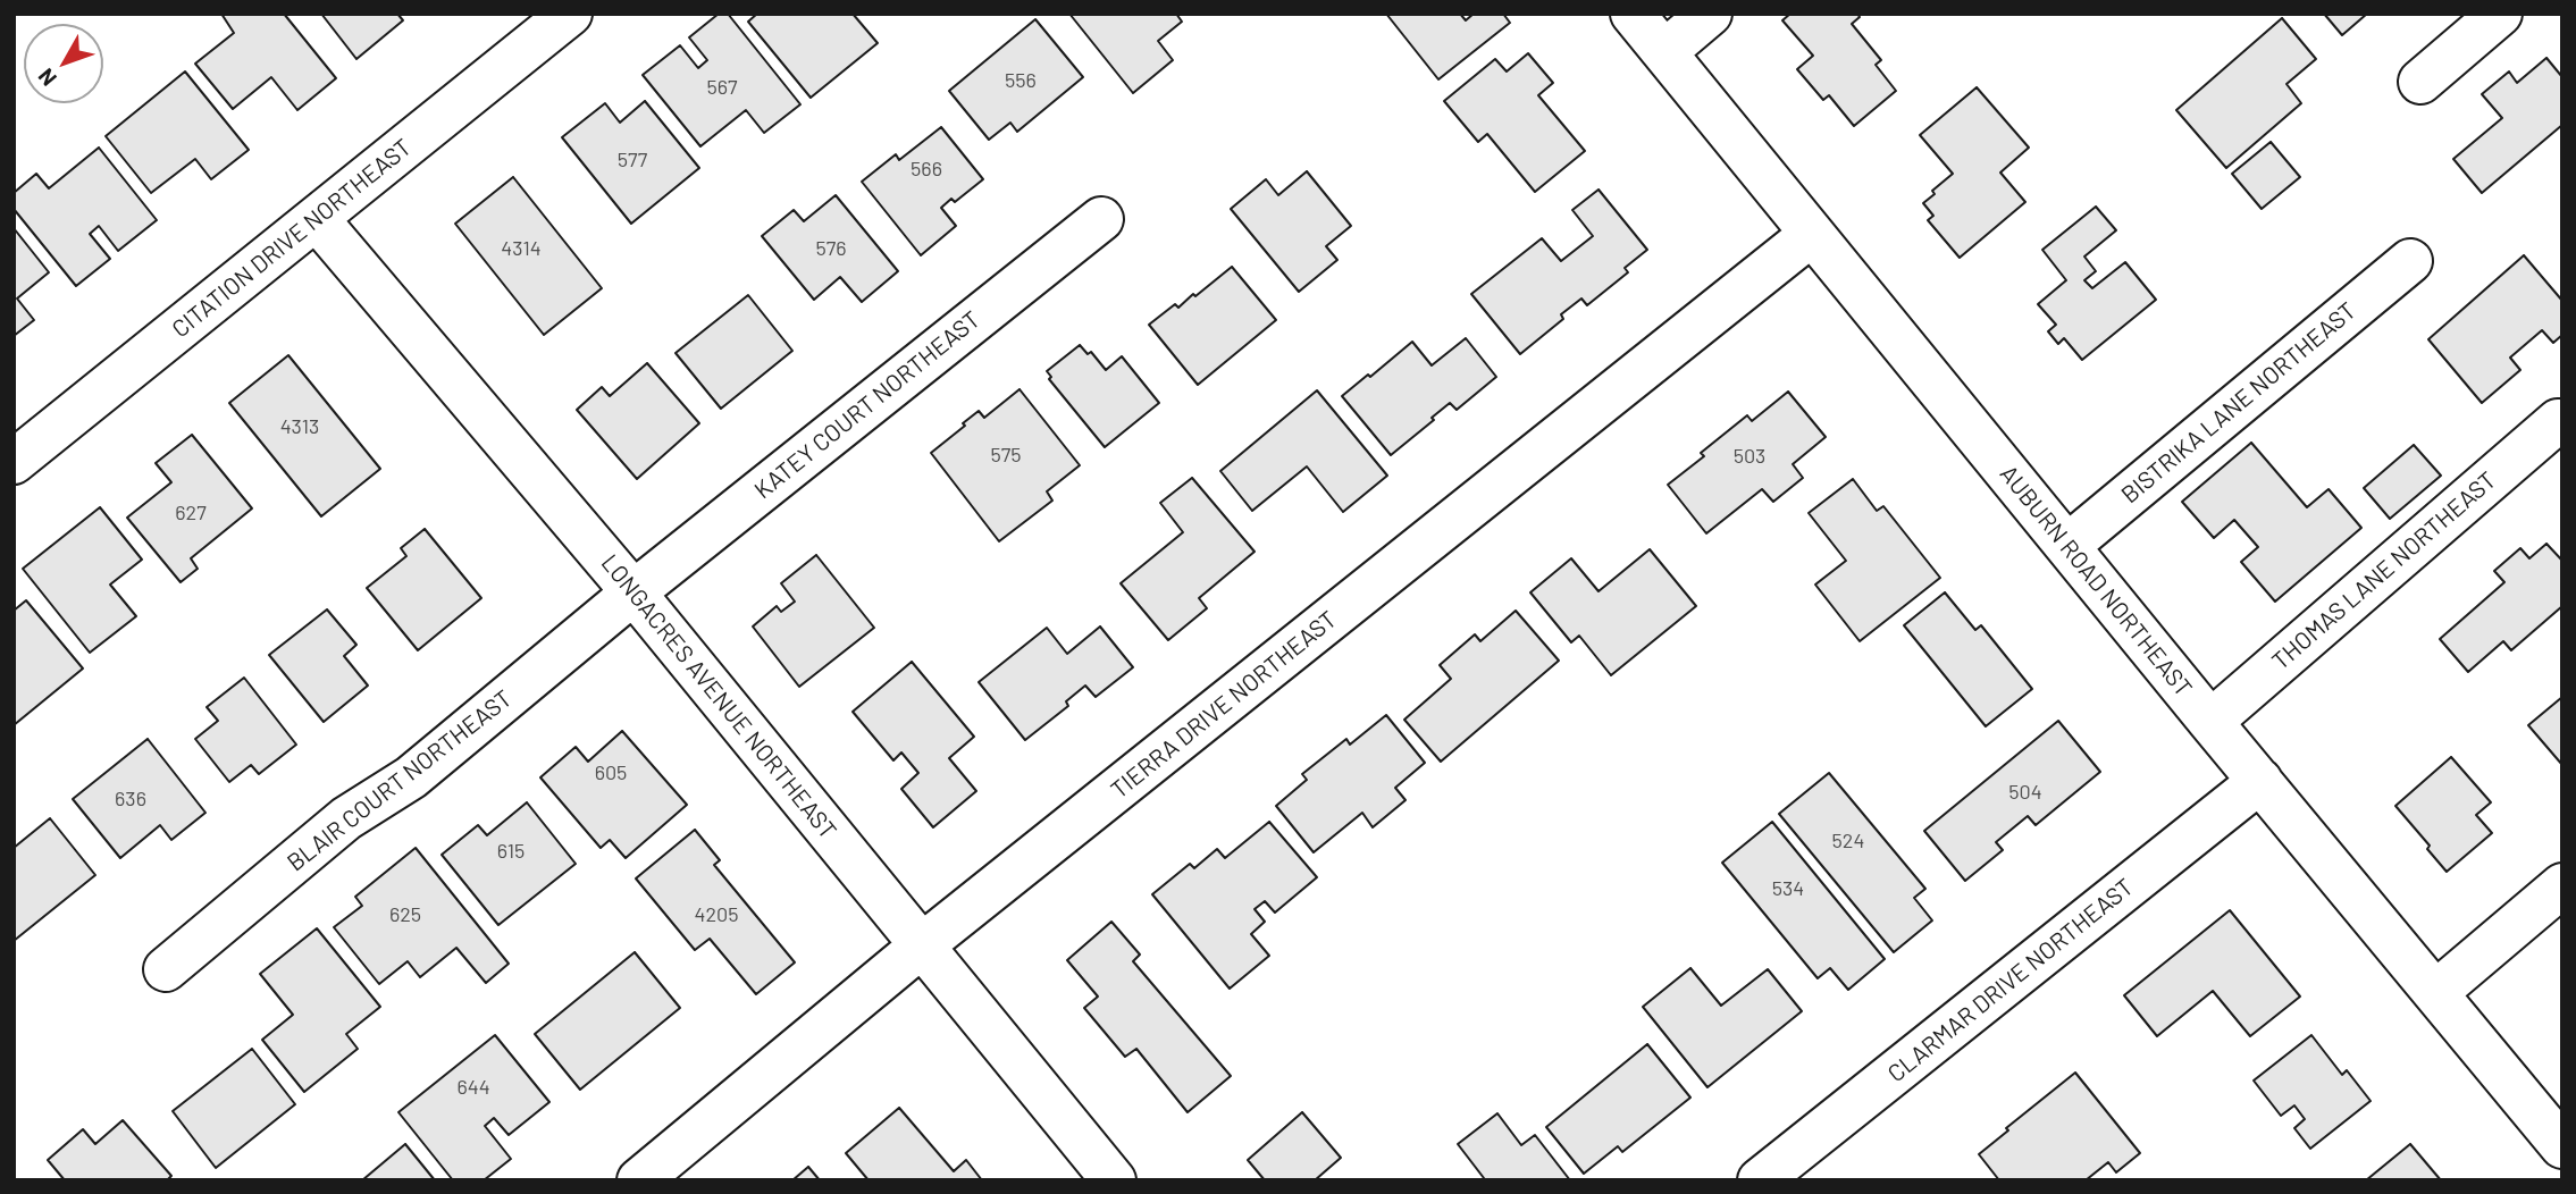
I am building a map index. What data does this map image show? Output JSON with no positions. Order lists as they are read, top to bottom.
{
  "streets": {
    "street": [
      "CITATION DRIVE NORTHEAST",
      "BISTRIKA LANE NORTHEAST",
      "KATEY COURT NORTHEAST",
      "THOMAS LANE NORTHEAST",
      "AUBURN ROAD NORTHEAST",
      "LONGACRES AVENUE NORTHEAST",
      "TIERRA DRIVE NORTHEAST",
      "BLAIR COURT NORTHEAST",
      "CLARMAR DRIVE NORTHEAST"
    ]
  },
  "crossings": [
    ["CITATION DRIVE NORTHEAST", "LONGACRES AVENUE NORTHEAST"],
    ["BISTRIKA LANE NORTHEAST", "AUBURN ROAD NORTHEAST"],
    ["KATEY COURT NORTHEAST", "LONGACRES AVENUE NORTHEAST"],
    ["KATEY COURT NORTHEAST", "BLAIR COURT NORTHEAST"],
    ["THOMAS LANE NORTHEAST", "AUBURN ROAD NORTHEAST"],
    ["AUBURN ROAD NORTHEAST", "TIERRA DRIVE NORTHEAST"],
    ["AUBURN ROAD NORTHEAST", "CLARMAR DRIVE NORTHEAST"],
    ["LONGACRES AVENUE NORTHEAST", "TIERRA DRIVE NORTHEAST"],
    ["LONGACRES AVENUE NORTHEAST", "BLAIR COURT NORTHEAST"]
  ],
  "house_numbers": [
    "556",
    "567",
    "577",
    "566",
    "4314",
    "576",
    "4313",
    "575",
    "503",
    "627",
    "605",
    "504",
    "636",
    "524",
    "615",
    "534",
    "625",
    "4205",
    "644"
  ],
  "north": "bottom left"
}
